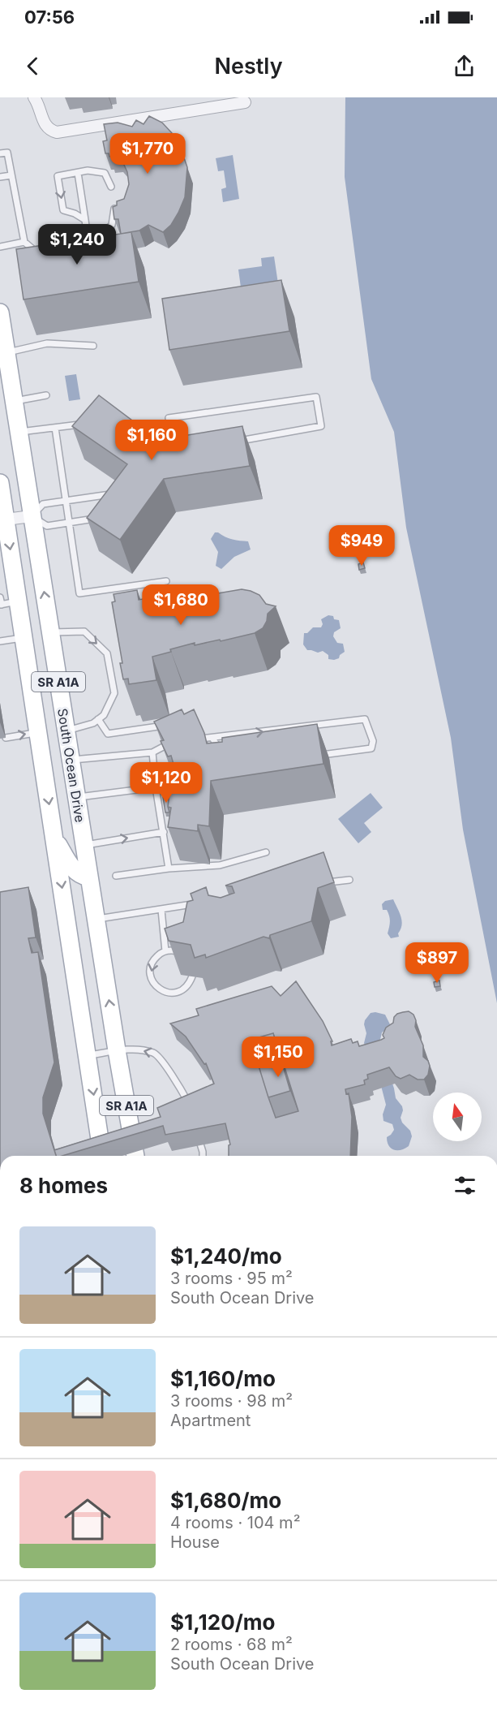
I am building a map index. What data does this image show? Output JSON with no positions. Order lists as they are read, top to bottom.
{
  "streets": {
    "main road": ["SR A1A", "South Ocean Drive"]
  },
  "north": "top",
  "page": {
    "status": "07:56",
    "header": "Nestly",
    "price": [
      "$1,770",
      "$1,240",
      "$1,160",
      "$949",
      "$1,680",
      "$1,120",
      "$897",
      "$1,150"
    ],
    "heading": "8 homes",
    "list": [
      {
        "name": "$1,240/mo",
        "note": "3 rooms · 95 m² · South Ocean Drive"
      },
      {
        "name": "$1,160/mo",
        "note": "3 rooms · 98 m² · Apartment"
      },
      {
        "name": "$1,680/mo",
        "note": "4 rooms · 104 m² · House"
      },
      {
        "name": "$1,120/mo",
        "note": "2 rooms · 68 m² · South Ocean Drive"
      }
    ]
  }
}
